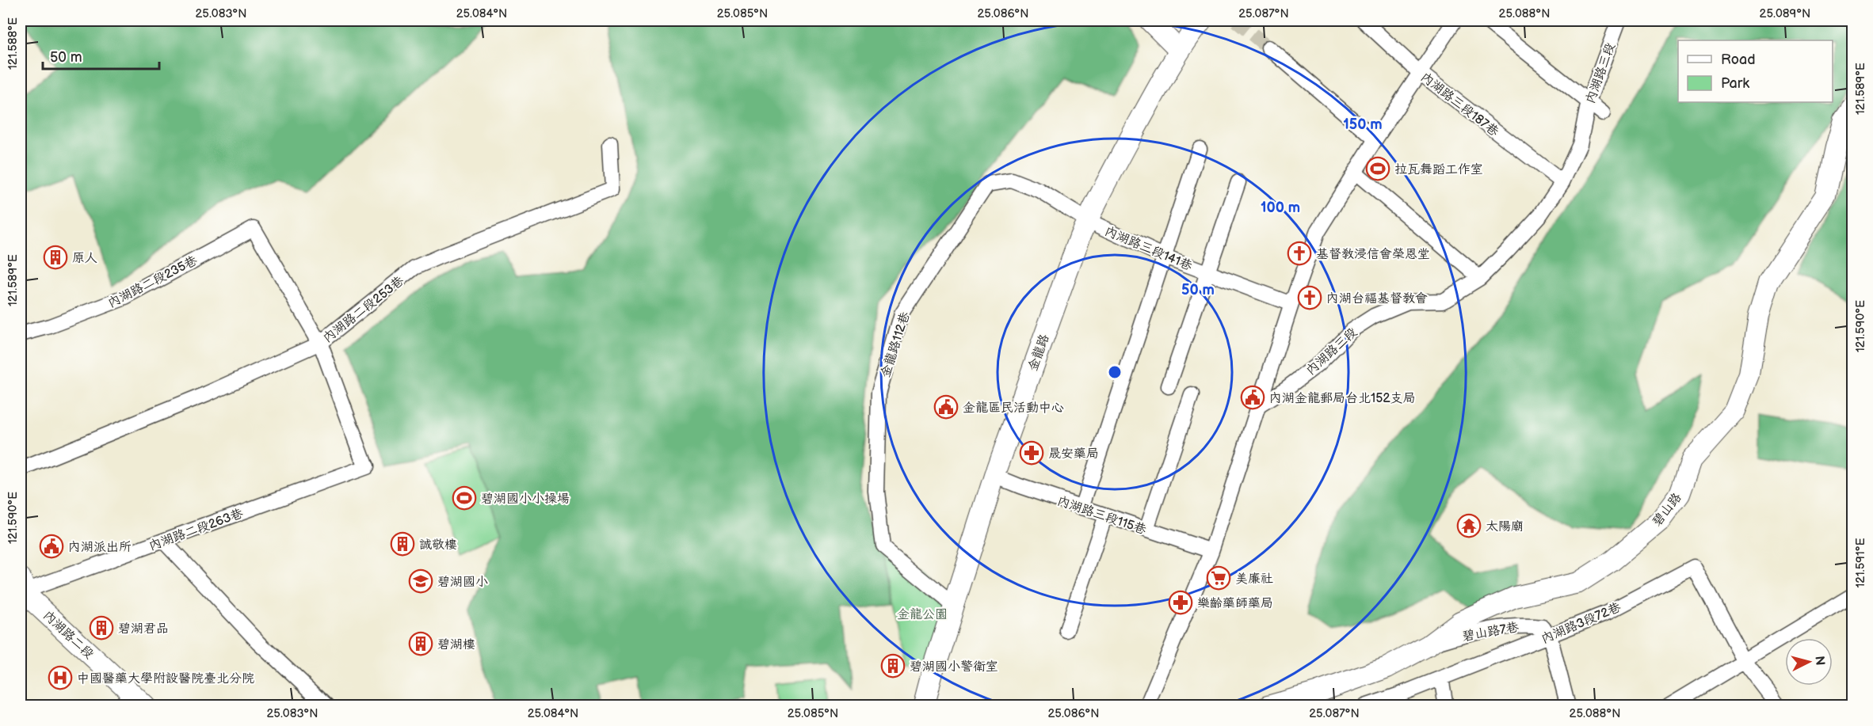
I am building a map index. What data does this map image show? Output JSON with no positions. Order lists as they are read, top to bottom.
{
  "streets": {
    "street": [
      "內湖路三段",
      "內湖路三段187巷",
      "內湖路三段141巷",
      "內湖路二段235巷",
      "內湖路二段253巷",
      "金龍路112巷",
      "金龍路",
      "碧山路",
      "內湖路三段115巷",
      "內湖路二段263巷",
      "內湖路3段72巷",
      "碧山路7巷",
      "內湖路二段"
    ]
  },
  "crossings": [
    ["內湖路三段", "內湖路三段187巷"],
    ["內湖路三段141巷", "金龍路112巷"],
    ["內湖路三段141巷", "金龍路"],
    ["內湖路二段235巷", "內湖路二段253巷"],
    ["內湖路二段235巷", "內湖路二段263巷"],
    ["內湖路二段253巷", "內湖路二段263巷"],
    ["金龍路112巷", "金龍路"],
    ["金龍路", "內湖路三段115巷"],
    ["碧山路", "碧山路7巷"],
    ["內湖路二段263巷", "內湖路二段"],
    ["內湖路3段72巷", "碧山路7巷"]
  ],
  "parks": ["金龍公園"],
  "places": {
    "sports": ["拉瓦舞蹈工作室", "碧湖國小小操場"],
    "church": ["基督教浸信會榮恩堂", "內湖台福基督教會"],
    "building": [
      "原人",
      "誠敬樓",
      "碧湖君品",
      "碧湖樓",
      "碧湖國小警衛室"
    ],
    "public building": ["內湖金龍郵局台北152支局", "金龍區民活動中心", "內湖派出所"],
    "pharmacy": ["晟安藥局", "樂齡藥師藥局"],
    "temple": ["太陽廟"],
    "supermarket": ["美廉社"],
    "school or university": ["碧湖國小"],
    "hospital": ["中國醫藥大學附設醫院臺北分院"]
  },
  "legend": ["Road", "Park"],
  "scale_bar": "50 m",
  "north": "right",
  "coordinates": [
    "25.083°N",
    "25.084°N",
    "25.085°N",
    "25.086°N",
    "25.087°N",
    "25.088°N",
    "25.089°N",
    "121.588°E",
    "121.589°E",
    "121.590°E",
    "121.591°E"
  ],
  "rings": ["150 m", "100 m", "50 m"]
}
